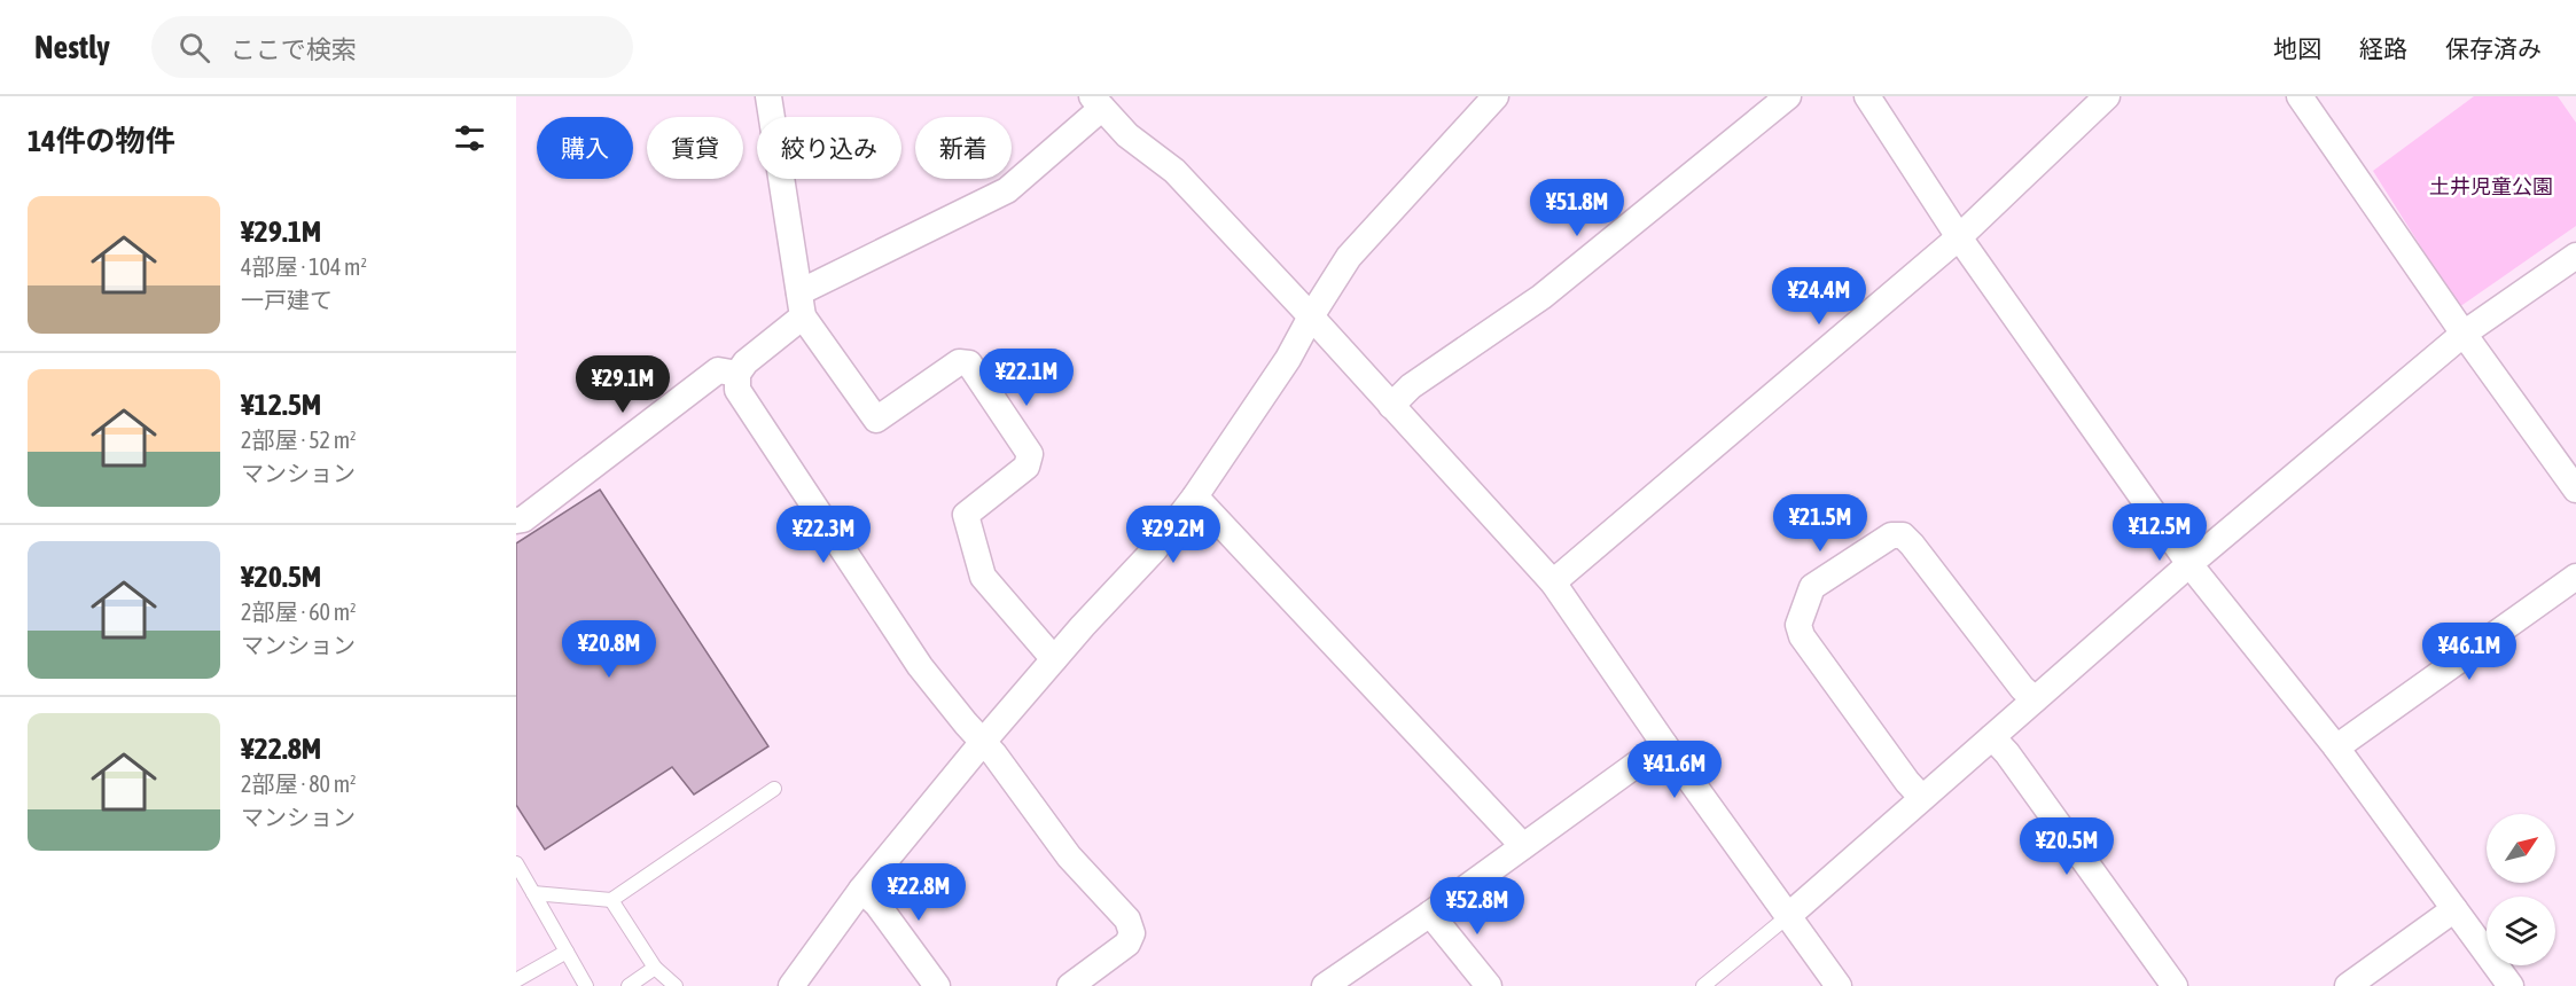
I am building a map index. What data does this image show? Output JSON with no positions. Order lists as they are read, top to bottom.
{
  "parks": ["土井児童公園"],
  "north": "top right",
  "page": {
    "header": "Nestly",
    "search": "ここで検索",
    "nav": ["地図", "経路", "保存済み"],
    "heading": "14件の物件",
    "chip": [
      "購入",
      "賃貸",
      "絞り込み",
      "新着"
    ],
    "list": [
      {
        "name": "¥29.1M",
        "note": "4部屋 · 104 m² · 一戸建て"
      },
      {
        "name": "¥12.5M",
        "note": "2部屋 · 52 m² · マンション"
      },
      {
        "name": "¥20.5M",
        "note": "2部屋 · 60 m² · マンション"
      },
      {
        "name": "¥22.8M",
        "note": "2部屋 · 80 m² · マンション"
      }
    ],
    "price": [
      "¥51.8M",
      "¥24.4M",
      "¥22.1M",
      "¥29.1M",
      "¥21.5M",
      "¥12.5M",
      "¥22.3M",
      "¥29.2M",
      "¥20.8M",
      "¥46.1M",
      "¥41.6M",
      "¥20.5M",
      "¥22.8M",
      "¥52.8M"
    ]
  }
}
